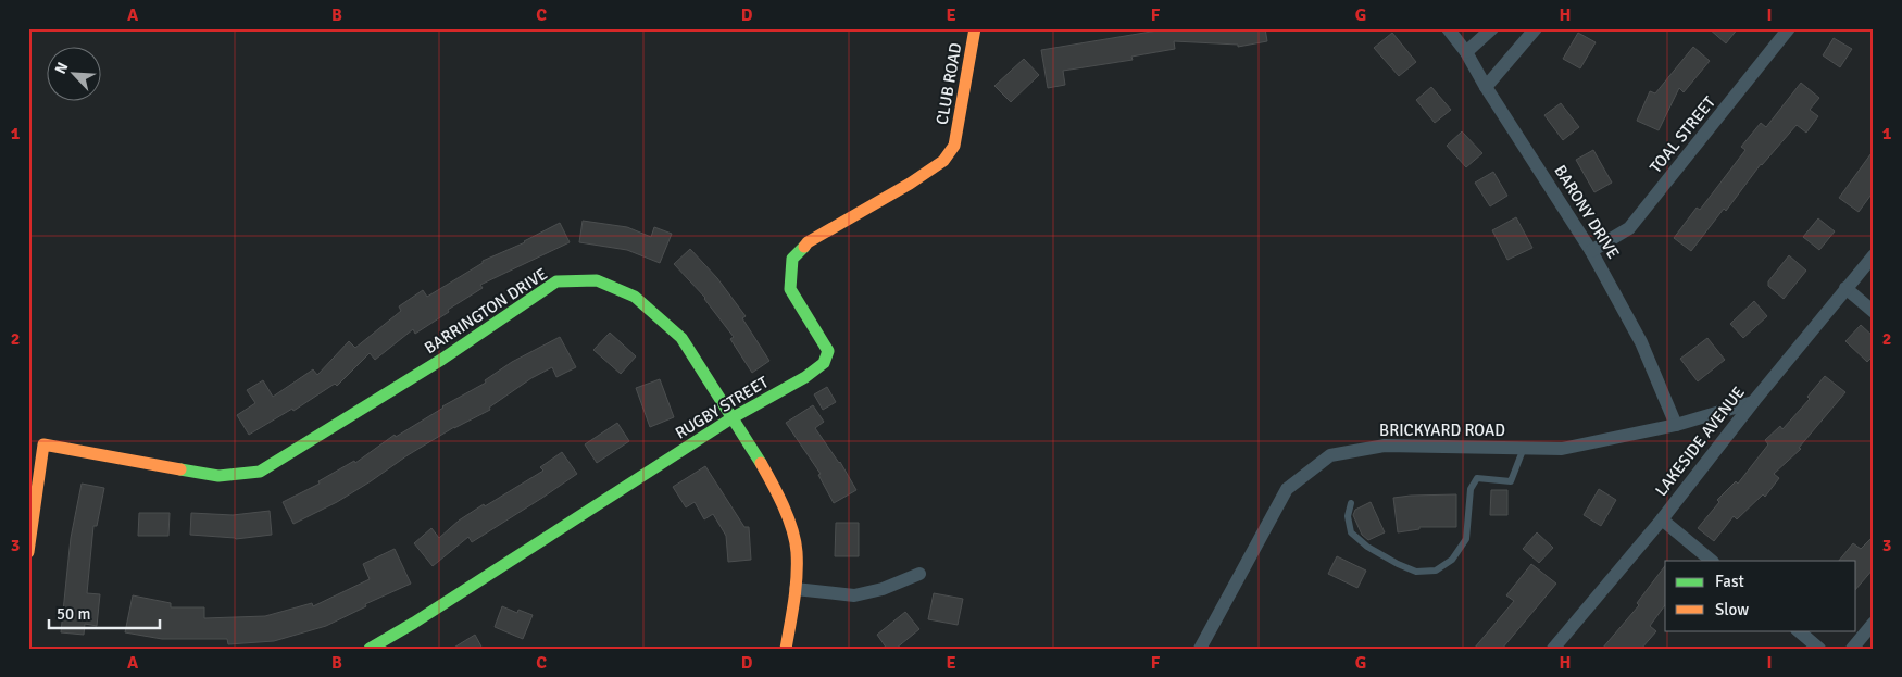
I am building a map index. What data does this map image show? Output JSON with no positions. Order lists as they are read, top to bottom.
{
  "streets": {
    "street": [
      "CLUB ROAD",
      "TOAL STREET",
      "BARONY DRIVE",
      "BARRINGTON DRIVE",
      "RUGBY STREET",
      "BRICKYARD ROAD",
      "LAKESIDE AVENUE"
    ]
  },
  "crossings": [
    ["CLUB ROAD", "RUGBY STREET"],
    ["TOAL STREET", "BARONY DRIVE"],
    ["BARONY DRIVE", "BRICKYARD ROAD"],
    ["BARRINGTON DRIVE", "RUGBY STREET"],
    ["BRICKYARD ROAD", "LAKESIDE AVENUE"]
  ],
  "legend": ["Fast", "Slow"],
  "scale_bar": "50 m",
  "north": "top left",
  "grid": {
    "columns": [
      "A",
      "B",
      "C",
      "D",
      "E",
      "F",
      "G",
      "H",
      "I"
    ],
    "rows": ["1", "2", "3"]
  }
}
